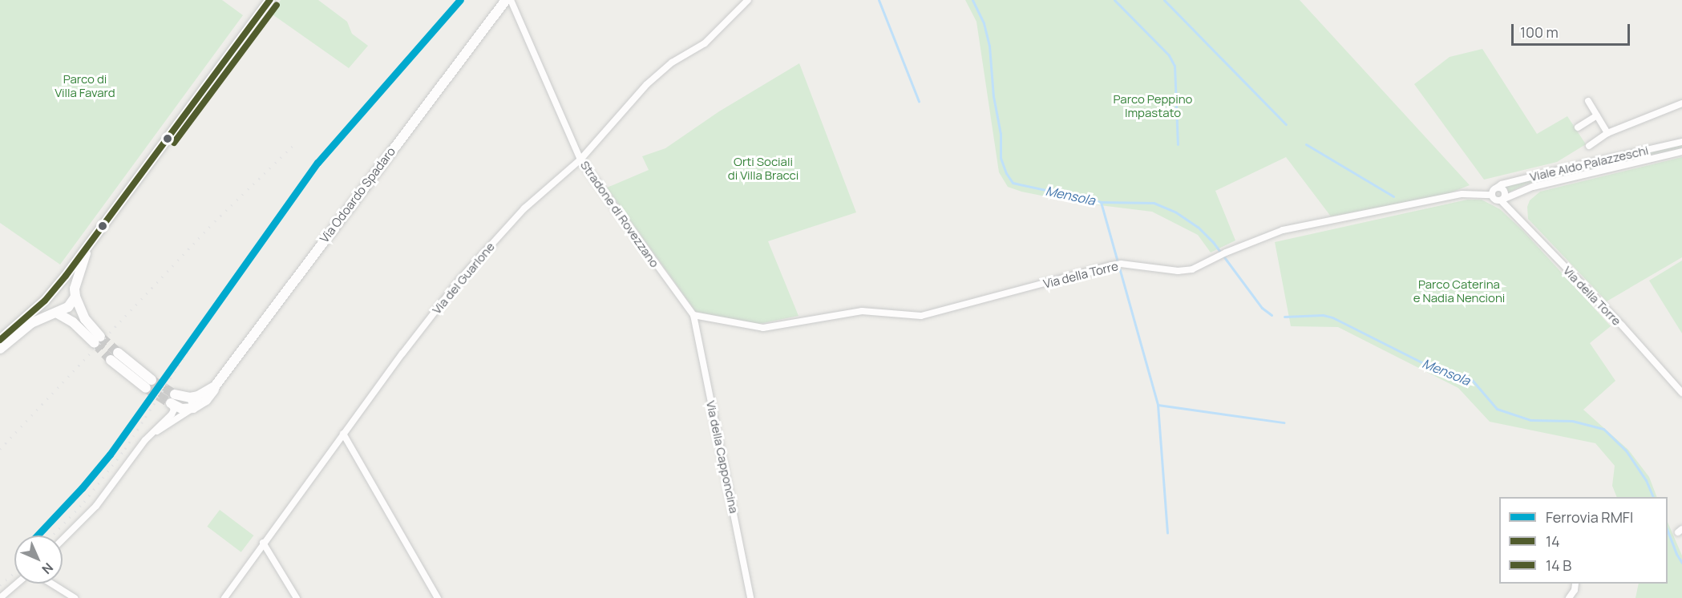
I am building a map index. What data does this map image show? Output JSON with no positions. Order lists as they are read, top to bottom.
{
  "streets": {
    "street": [
      "Viale Aldo Palazzeschi",
      "Via Odoardo Spadaro",
      "Stradone di Rovezzano",
      "Via della Torre",
      "Via del Guarlone",
      "Via della Capponcina"
    ]
  },
  "crossings": [
    ["Viale Aldo Palazzeschi", "Via della Torre"],
    ["Stradone di Rovezzano", "Via della Torre"],
    ["Stradone di Rovezzano", "Via del Guarlone"],
    ["Stradone di Rovezzano", "Via della Capponcina"],
    ["Via della Torre", "Via della Capponcina"]
  ],
  "water": ["Mensola"],
  "parks": [
    "Parco di Villa Favard",
    "Parco Peppino Impastato",
    "Orti Sociali di Villa Bracci",
    "Parco Caterina e Nadia Nencioni"
  ],
  "lines": ["rail line RMFI", "transit line 14"],
  "legend": ["Ferrovia RMFI", "14", "14 B"],
  "scale_bar": "100 m",
  "north": "bottom right"
}
